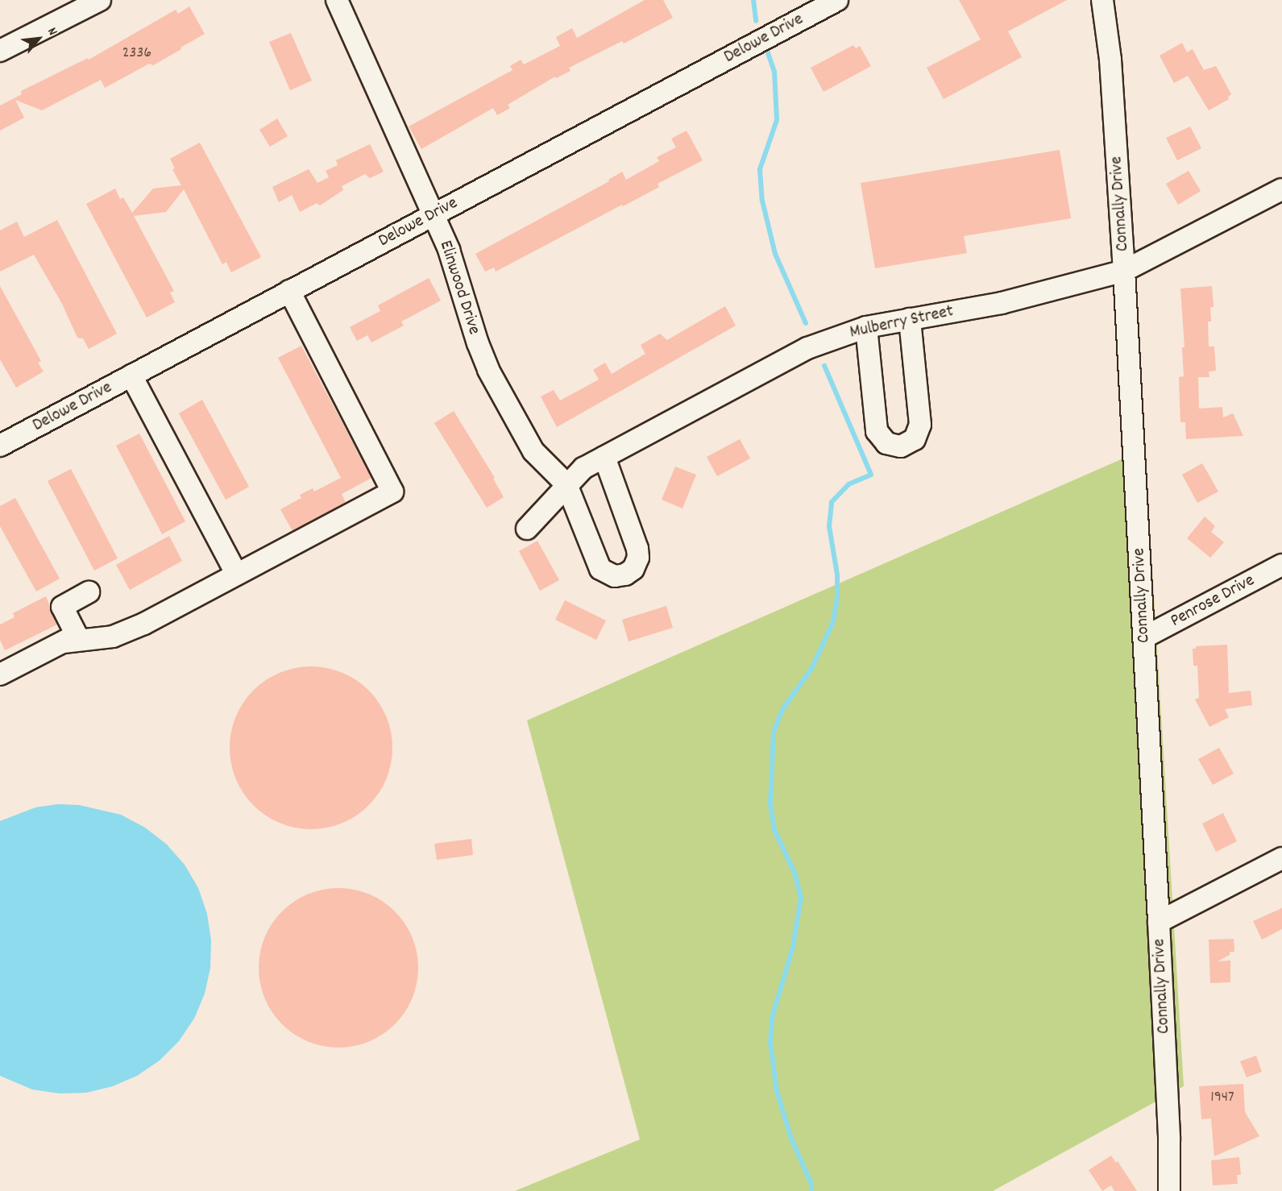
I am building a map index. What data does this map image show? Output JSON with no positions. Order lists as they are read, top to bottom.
{
  "streets": {
    "street": [
      "Delowe Drive",
      "Connally Drive",
      "Elinwood Drive",
      "Mulberry Street",
      "Penrose Drive"
    ]
  },
  "crossings": [
    ["Delowe Drive", "Elinwood Drive"],
    ["Connally Drive", "Mulberry Street"],
    ["Connally Drive", "Penrose Drive"],
    ["Elinwood Drive", "Mulberry Street"]
  ],
  "house_numbers": ["2336", "1947"],
  "north": "top right"
}
